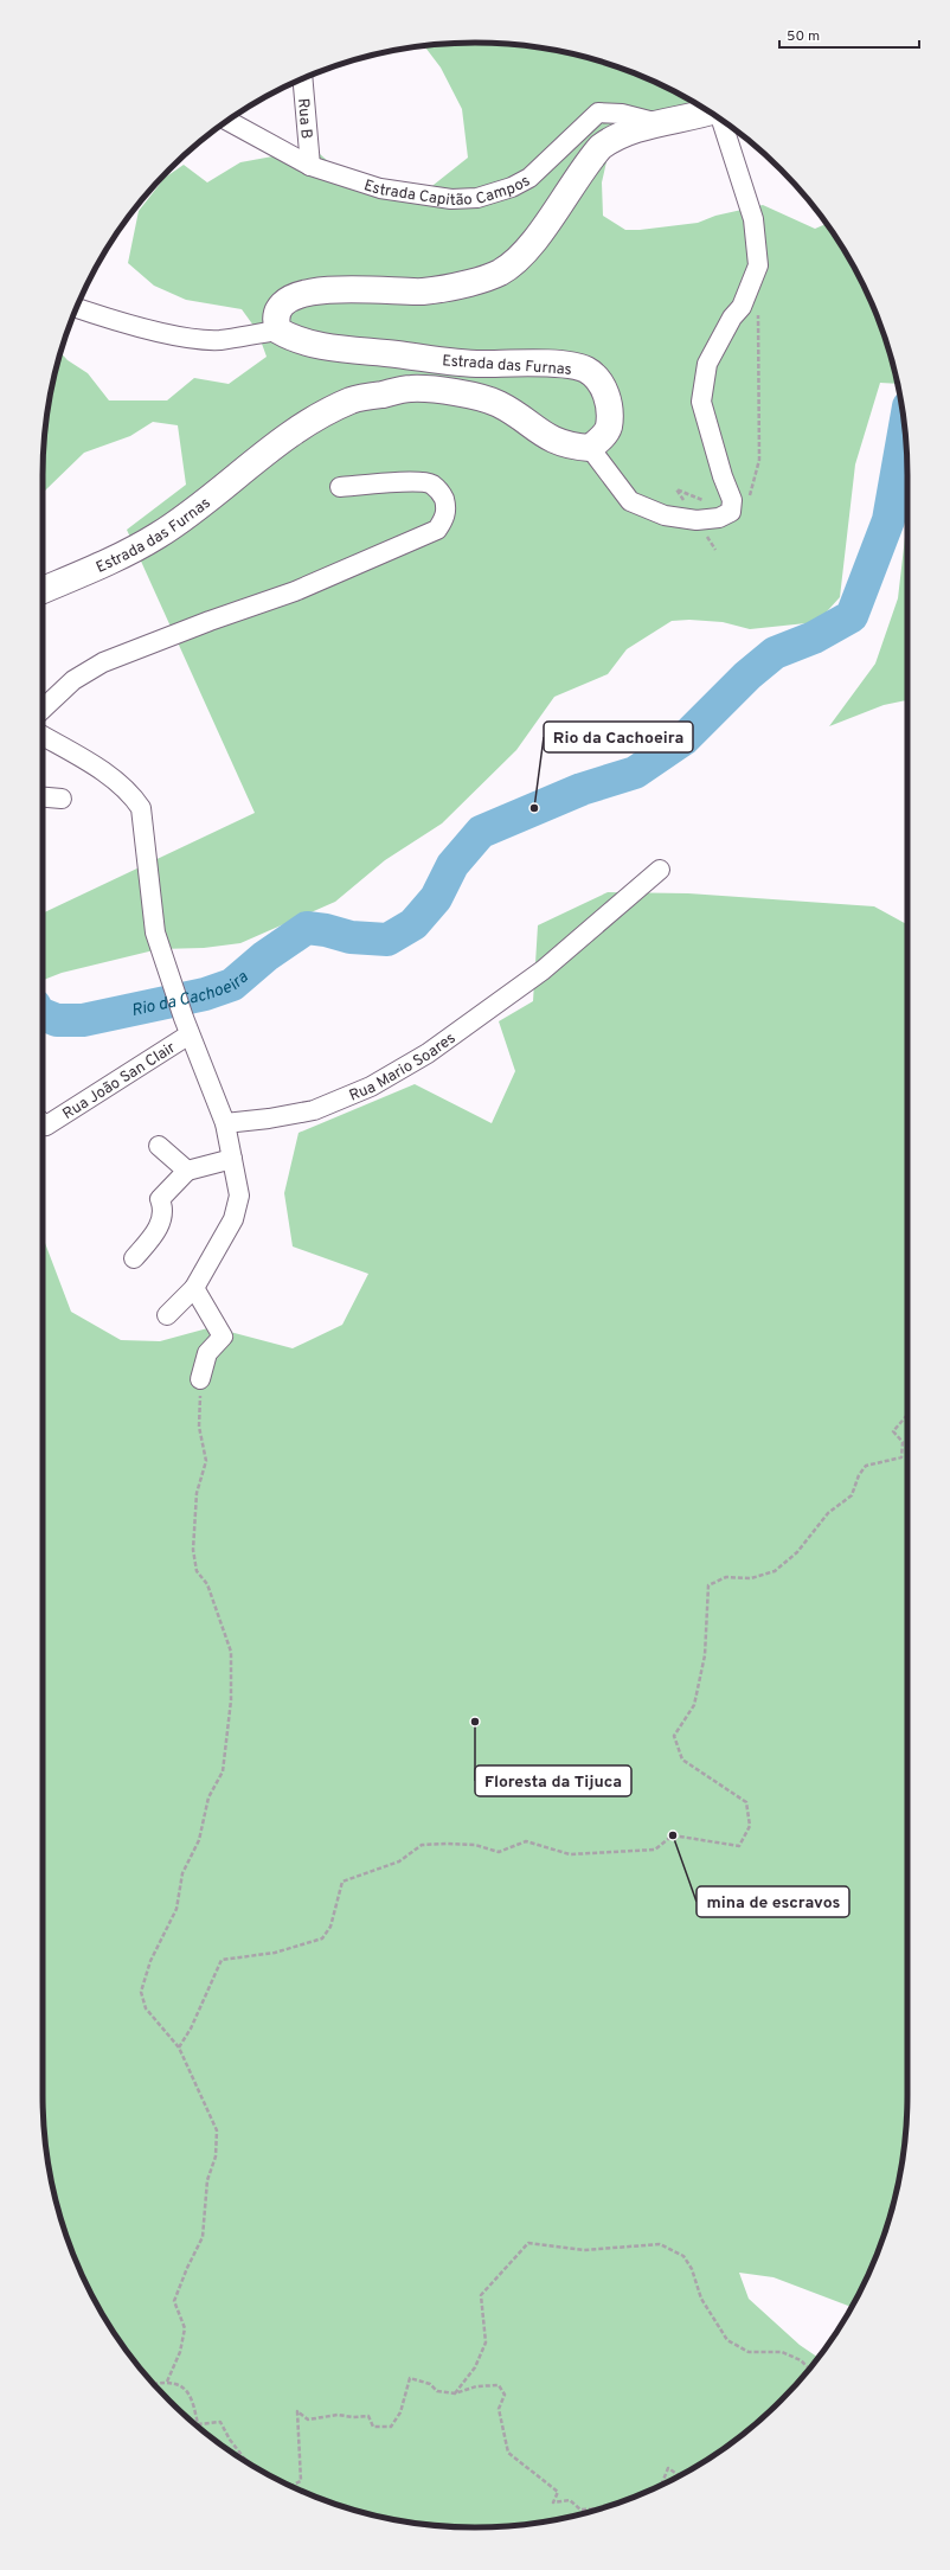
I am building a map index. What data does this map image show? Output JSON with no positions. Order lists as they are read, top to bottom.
{
  "streets": {
    "main road": ["Estrada das Furnas"],
    "street": [
      "Rua B",
      "Estrada Capitão Campos",
      "Rua Mario Soares",
      "Rua João San Clair"
    ]
  },
  "crossings": [
    ["Rua B", "Estrada Capitão Campos"]
  ],
  "water": ["Rio da Cachoeira"],
  "places": ["Rio da Cachoeira", "Floresta da Tijuca", "mina de escravos"],
  "scale_bar": "50 m"
}
